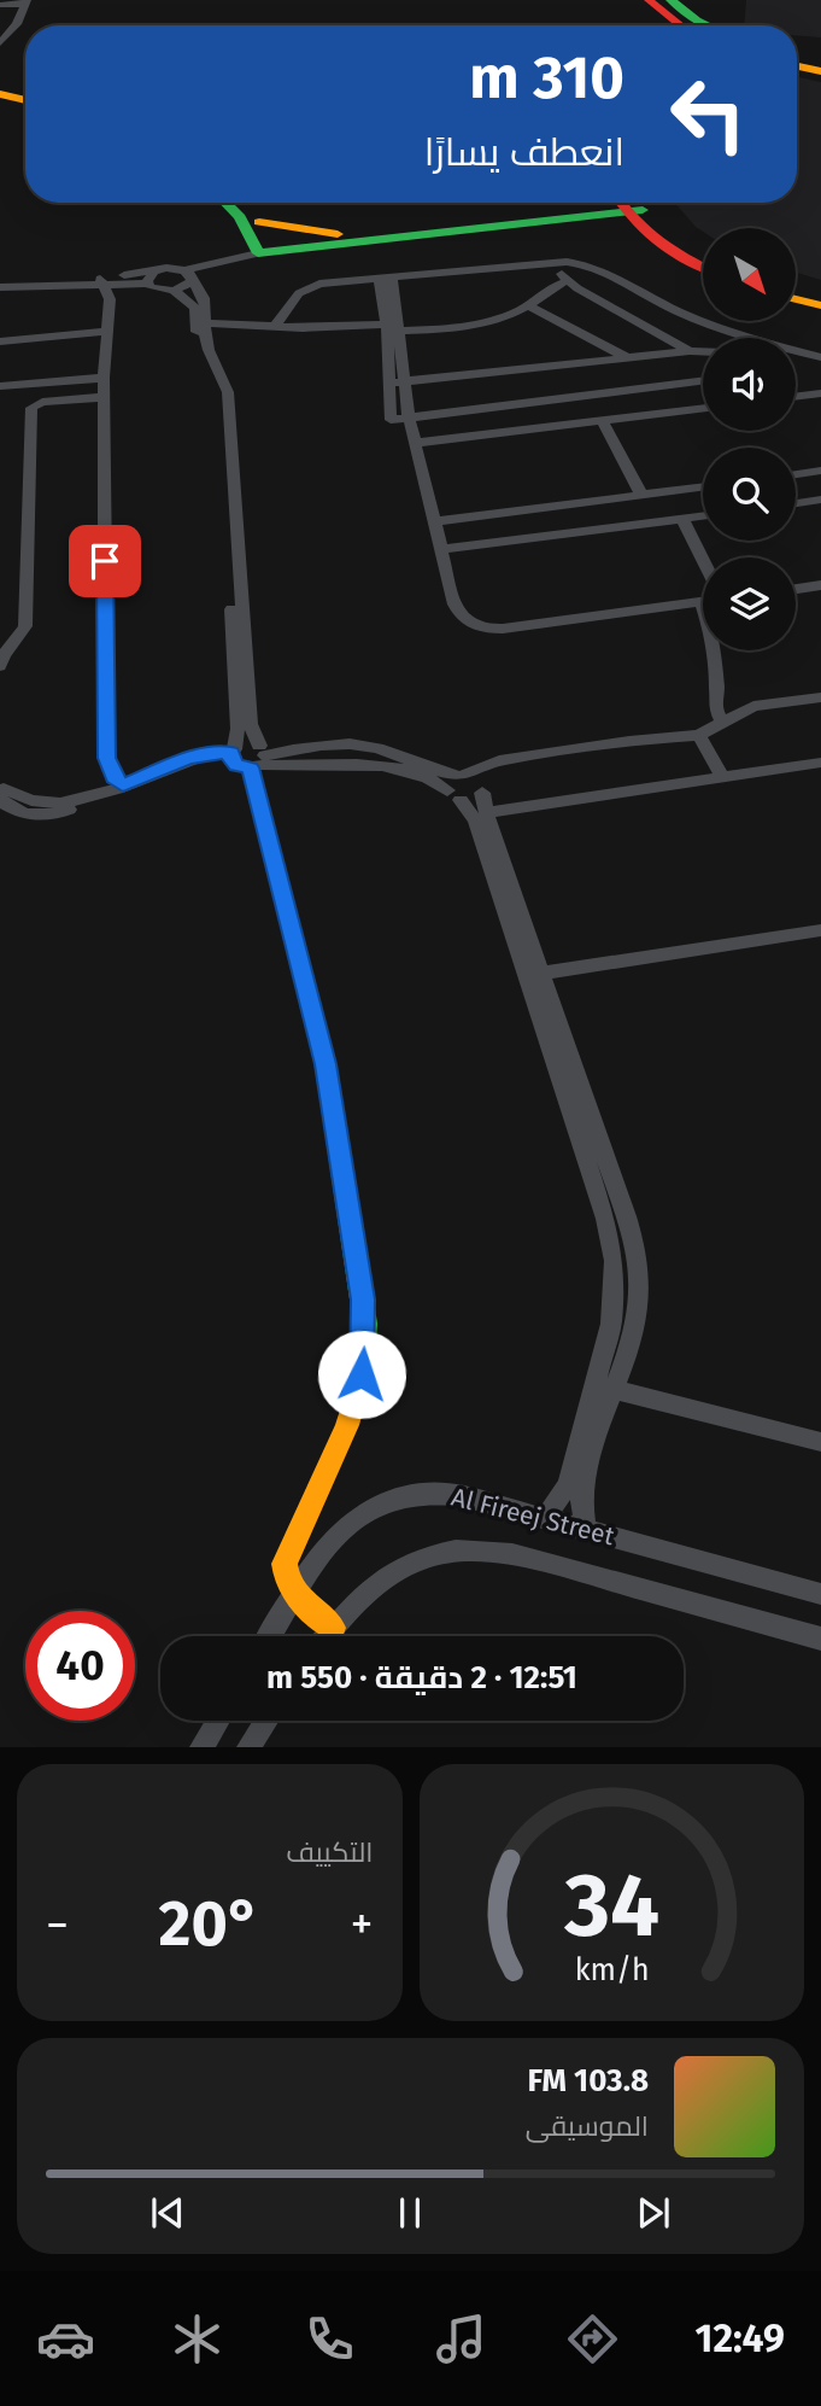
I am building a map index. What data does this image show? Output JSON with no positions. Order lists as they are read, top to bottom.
{
  "streets": {
    "street": ["Al Fireej Street"]
  },
  "north": "bottom right",
  "page": {
    "turn": ["310 m", "انعطف يسارًا"],
    "limit": "40",
    "trip": "12:51 · 2 دقيقة · 550 m",
    "tile": "التكييف",
    "heat": ["−", "20°", "+"],
    "song": ["103.8 FM", "الموسيقى"],
    "tabs": "12:49",
    "gauge": ["34", "km/h"]
  }
}
